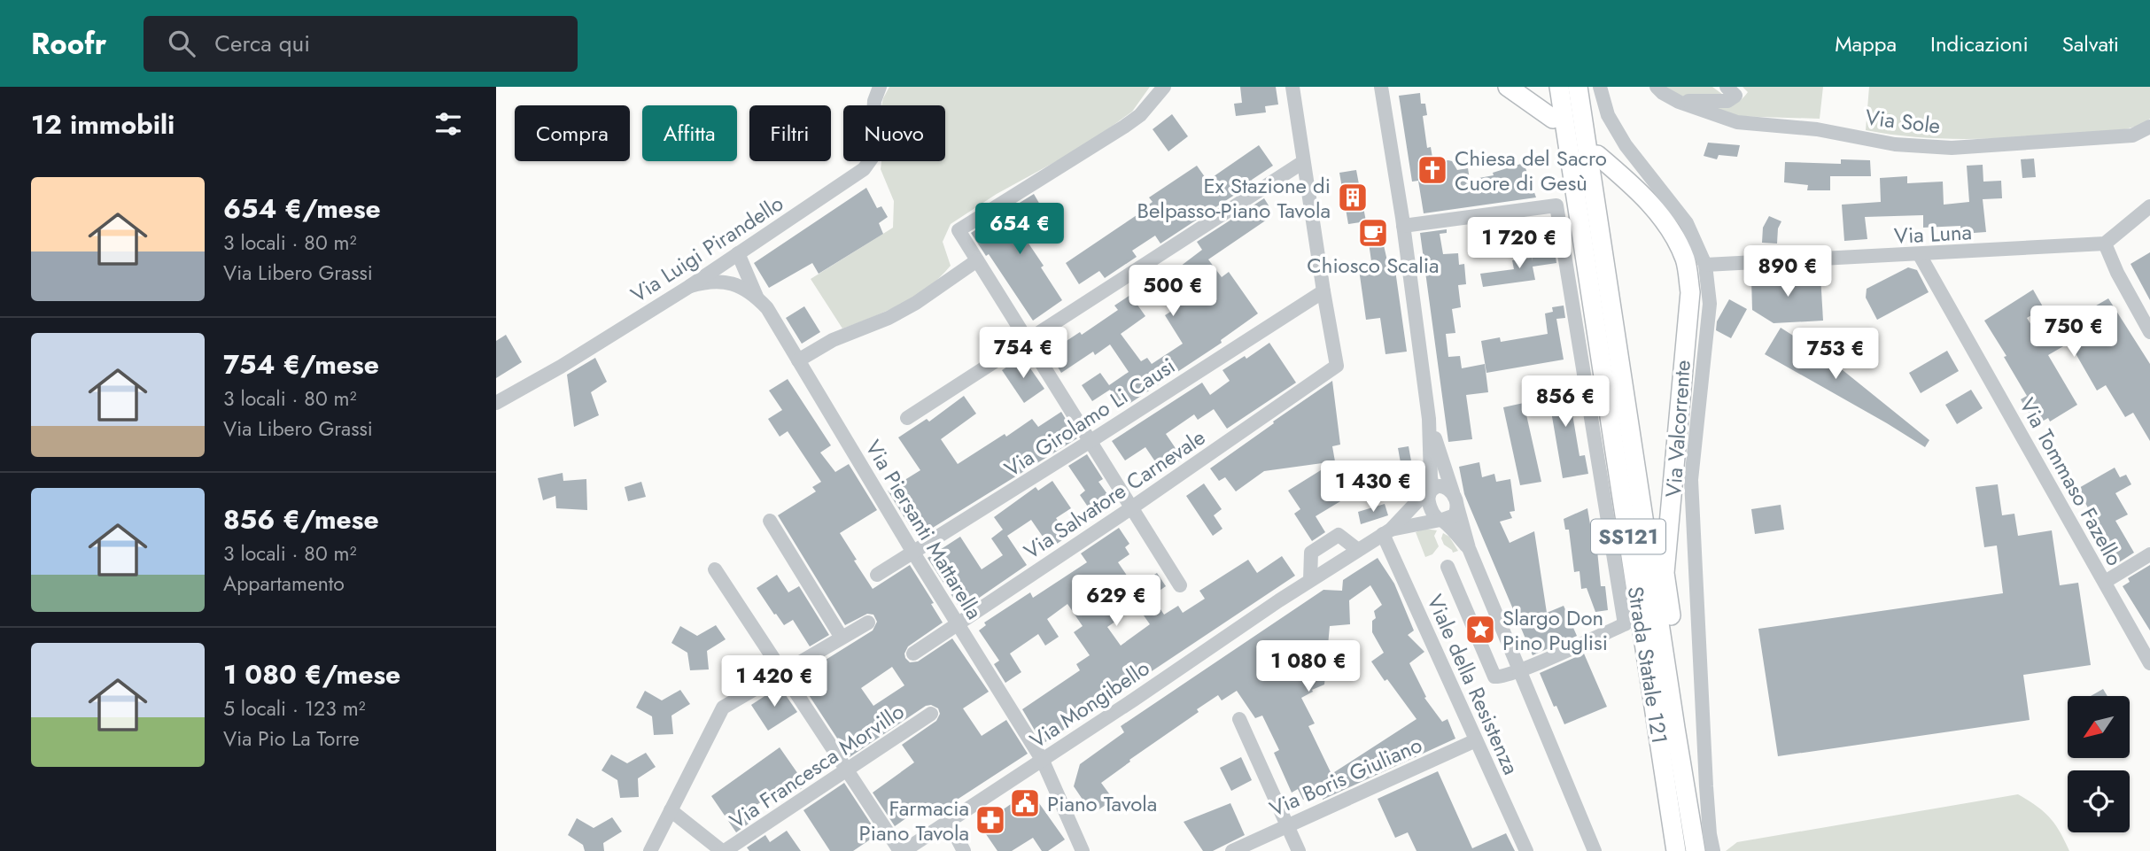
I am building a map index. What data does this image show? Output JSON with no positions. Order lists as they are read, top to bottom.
{
  "streets": {
    "main road": ["SS121", "Strada Statale 121"],
    "street": [
      "Via Sole",
      "Via Luna",
      "Via Luigi Pirandello",
      "Via Girolamo Li Causi",
      "Via Valcorrente",
      "Via Tommaso Fazello",
      "Via Salvatore Carnevale",
      "Via Piersanti Mattarella",
      "Viale della Resistenza",
      "Via Mongibello",
      "Via Francesca Morvillo",
      "Via Boris Giuliano"
    ]
  },
  "crossings": [
    ["Via Luna", "Via Valcorrente"],
    ["Via Luna", "Via Tommaso Fazello"],
    ["Via Luigi Pirandello", "Via Piersanti Mattarella"],
    ["Via Girolamo Li Causi", "Via Salvatore Carnevale"],
    ["Via Girolamo Li Causi", "Via Piersanti Mattarella"],
    ["Via Salvatore Carnevale", "Via Piersanti Mattarella"],
    ["Via Piersanti Mattarella", "Via Mongibello"],
    ["Viale della Resistenza", "Via Mongibello"],
    ["Viale della Resistenza", "Via Boris Giuliano"]
  ],
  "places": {
    "church": ["Chiesa del Sacro Cuore di Gesù"],
    "building": ["Ex Stazione di Belpasso-Piano Tavola"],
    "cafe": ["Chiosco Scalia"],
    "place": ["Slargo Don Pino Puglisi"],
    "public building": ["Piano Tavola"],
    "pharmacy": ["Farmacia Piano Tavola"]
  },
  "north": "bottom left",
  "page": {
    "header": "Roofr",
    "search": "Cerca qui",
    "nav": ["Mappa", "Indicazioni", "Salvati"],
    "heading": "12 immobili",
    "chip": [
      "Compra",
      "Affitta",
      "Filtri",
      "Nuovo"
    ],
    "list": [
      {
        "name": "654 €/mese",
        "note": "3 locali · 80 m² · Via Libero Grassi"
      },
      {
        "name": "754 €/mese",
        "note": "3 locali · 80 m² · Via Libero Grassi"
      },
      {
        "name": "856 €/mese",
        "note": "3 locali · 80 m² · Appartamento"
      },
      {
        "name": "1 080 €/mese",
        "note": "5 locali · 123 m² · Via Pio La Torre"
      }
    ],
    "price": [
      "654 €",
      "1 720 €",
      "890 €",
      "500 €",
      "750 €",
      "754 €",
      "753 €",
      "856 €",
      "1 430 €",
      "629 €",
      "1 080 €",
      "1 420 €"
    ]
  }
}
